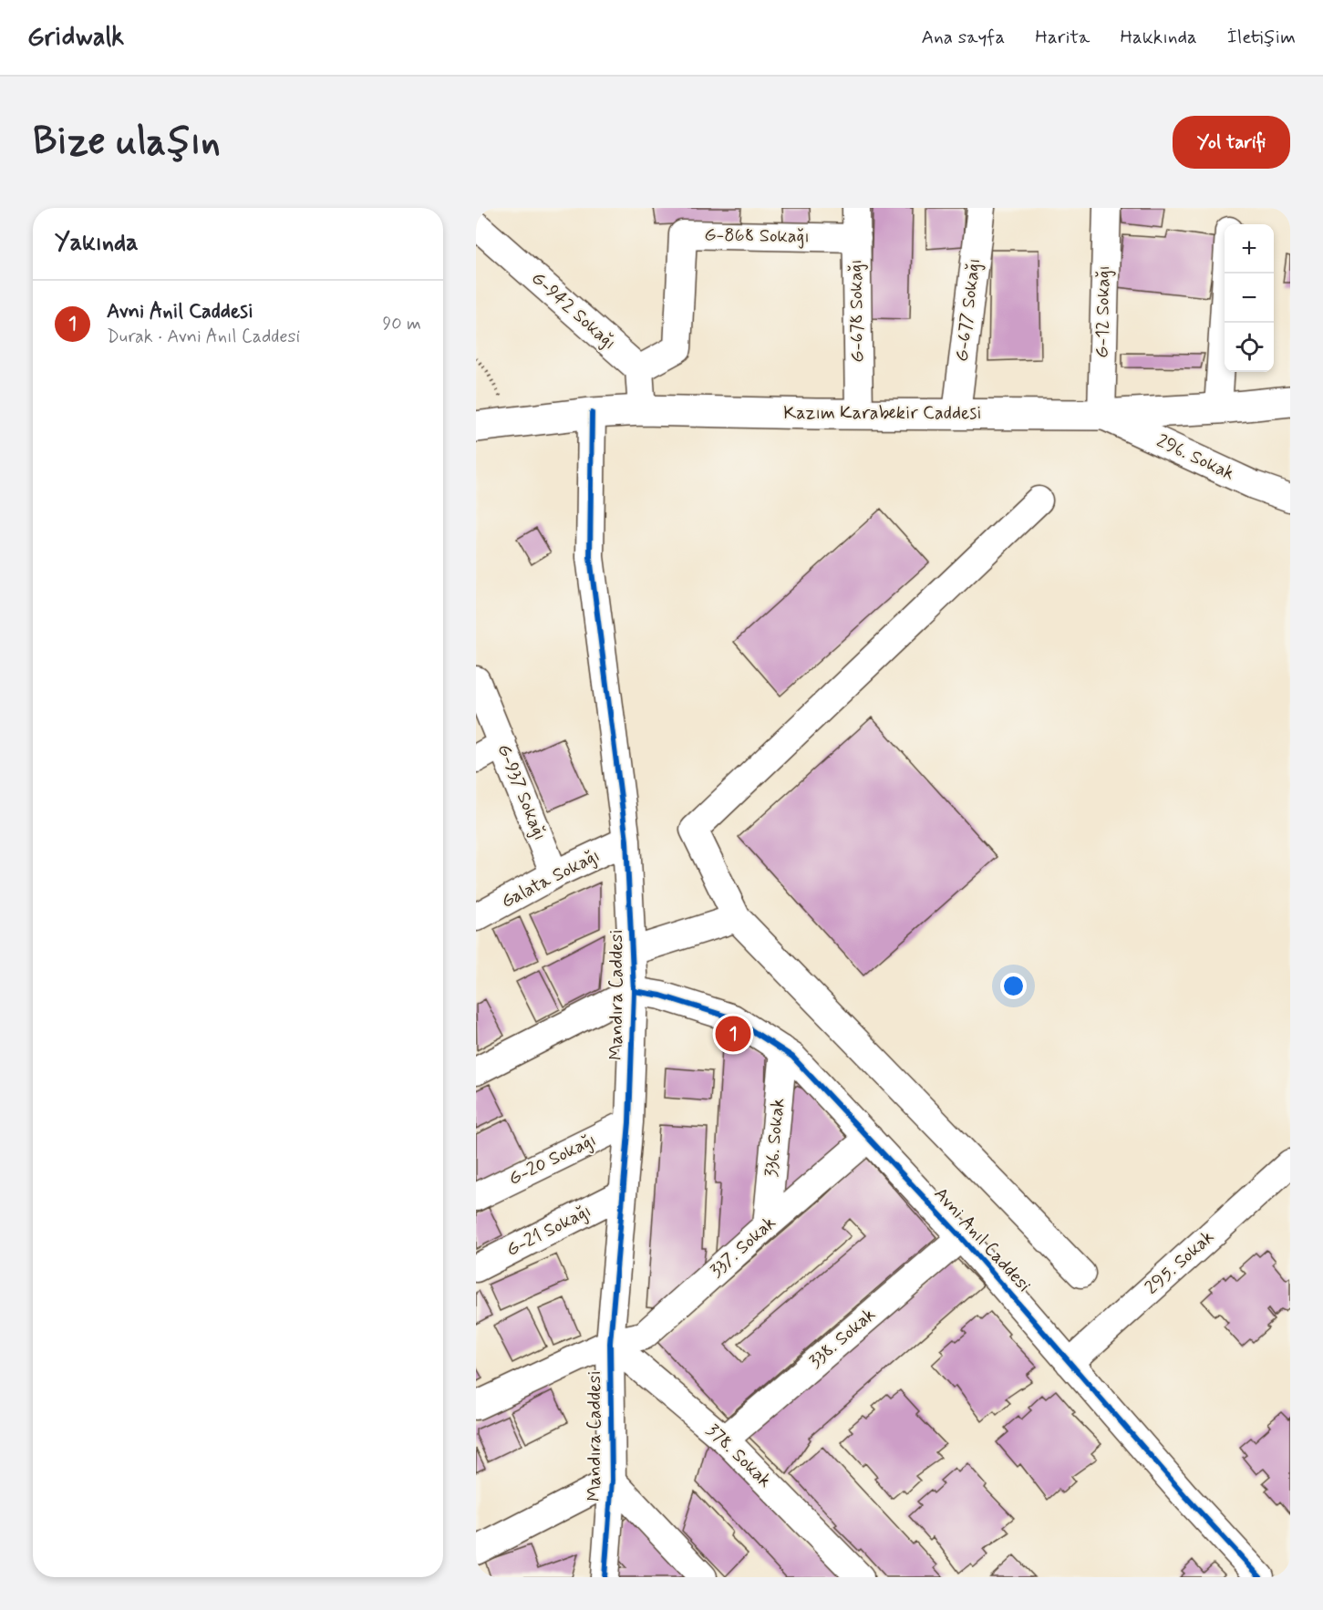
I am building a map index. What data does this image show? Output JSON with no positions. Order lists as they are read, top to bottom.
{
  "streets": {
    "main road": ["Kazım Karabekir Caddesi"],
    "street": [
      "G-868 Sokağı",
      "G-677 Sokağı",
      "G-942 Sokağı",
      "G-678 Sokağı",
      "G-12 Sokağı",
      "296. Sokak",
      "G-937 Sokağı",
      "Galata Sokağı",
      "Mandıra Caddesi",
      "336. Sokak",
      "G-20 Sokağı",
      "G-21 Sokağı",
      "Avni Anıl Caddesi",
      "337. Sokak",
      "295. Sokak",
      "338. Sokak",
      "378. Sokak"
    ]
  },
  "crossings": [
    ["G-868 Sokağı", "G-942 Sokağı"],
    ["G-868 Sokağı", "G-678 Sokağı"],
    ["G-677 Sokağı", "Kazım Karabekir Caddesi"],
    ["G-678 Sokağı", "Kazım Karabekir Caddesi"],
    ["G-12 Sokağı", "Kazım Karabekir Caddesi"],
    ["G-12 Sokağı", "296. Sokak"],
    ["Kazım Karabekir Caddesi", "296. Sokak"],
    ["Kazım Karabekir Caddesi", "Mandıra Caddesi"],
    ["G-937 Sokağı", "Galata Sokağı"],
    ["Galata Sokağı", "Mandıra Caddesi"],
    ["Mandıra Caddesi", "G-20 Sokağı"],
    ["Mandıra Caddesi", "G-21 Sokağı"],
    ["Mandıra Caddesi", "Avni Anıl Caddesi"],
    ["Mandıra Caddesi", "337. Sokak"],
    ["Mandıra Caddesi", "378. Sokak"],
    ["336. Sokak", "Avni Anıl Caddesi"],
    ["336. Sokak", "337. Sokak"],
    ["Avni Anıl Caddesi", "337. Sokak"],
    ["Avni Anıl Caddesi", "295. Sokak"],
    ["Avni Anıl Caddesi", "338. Sokak"],
    ["337. Sokak", "378. Sokak"],
    ["338. Sokak", "378. Sokak"]
  ],
  "page": {
    "header": "Gridwalk",
    "nav": [
      "Ana sayfa",
      "Harita",
      "Hakkında",
      "İletişim"
    ],
    "buttons": "Yol tarifi",
    "title": "Bize ulaşın",
    "heading": "Yakında",
    "map_buttons": ["+", "−"],
    "list": [
      {
        "mark": "1",
        "name": "Avni Anil Caddesi",
        "note": "Durak · Avni Anıl Caddesi",
        "value": "90 m"
      }
    ],
    "pins": "1"
  }
}
